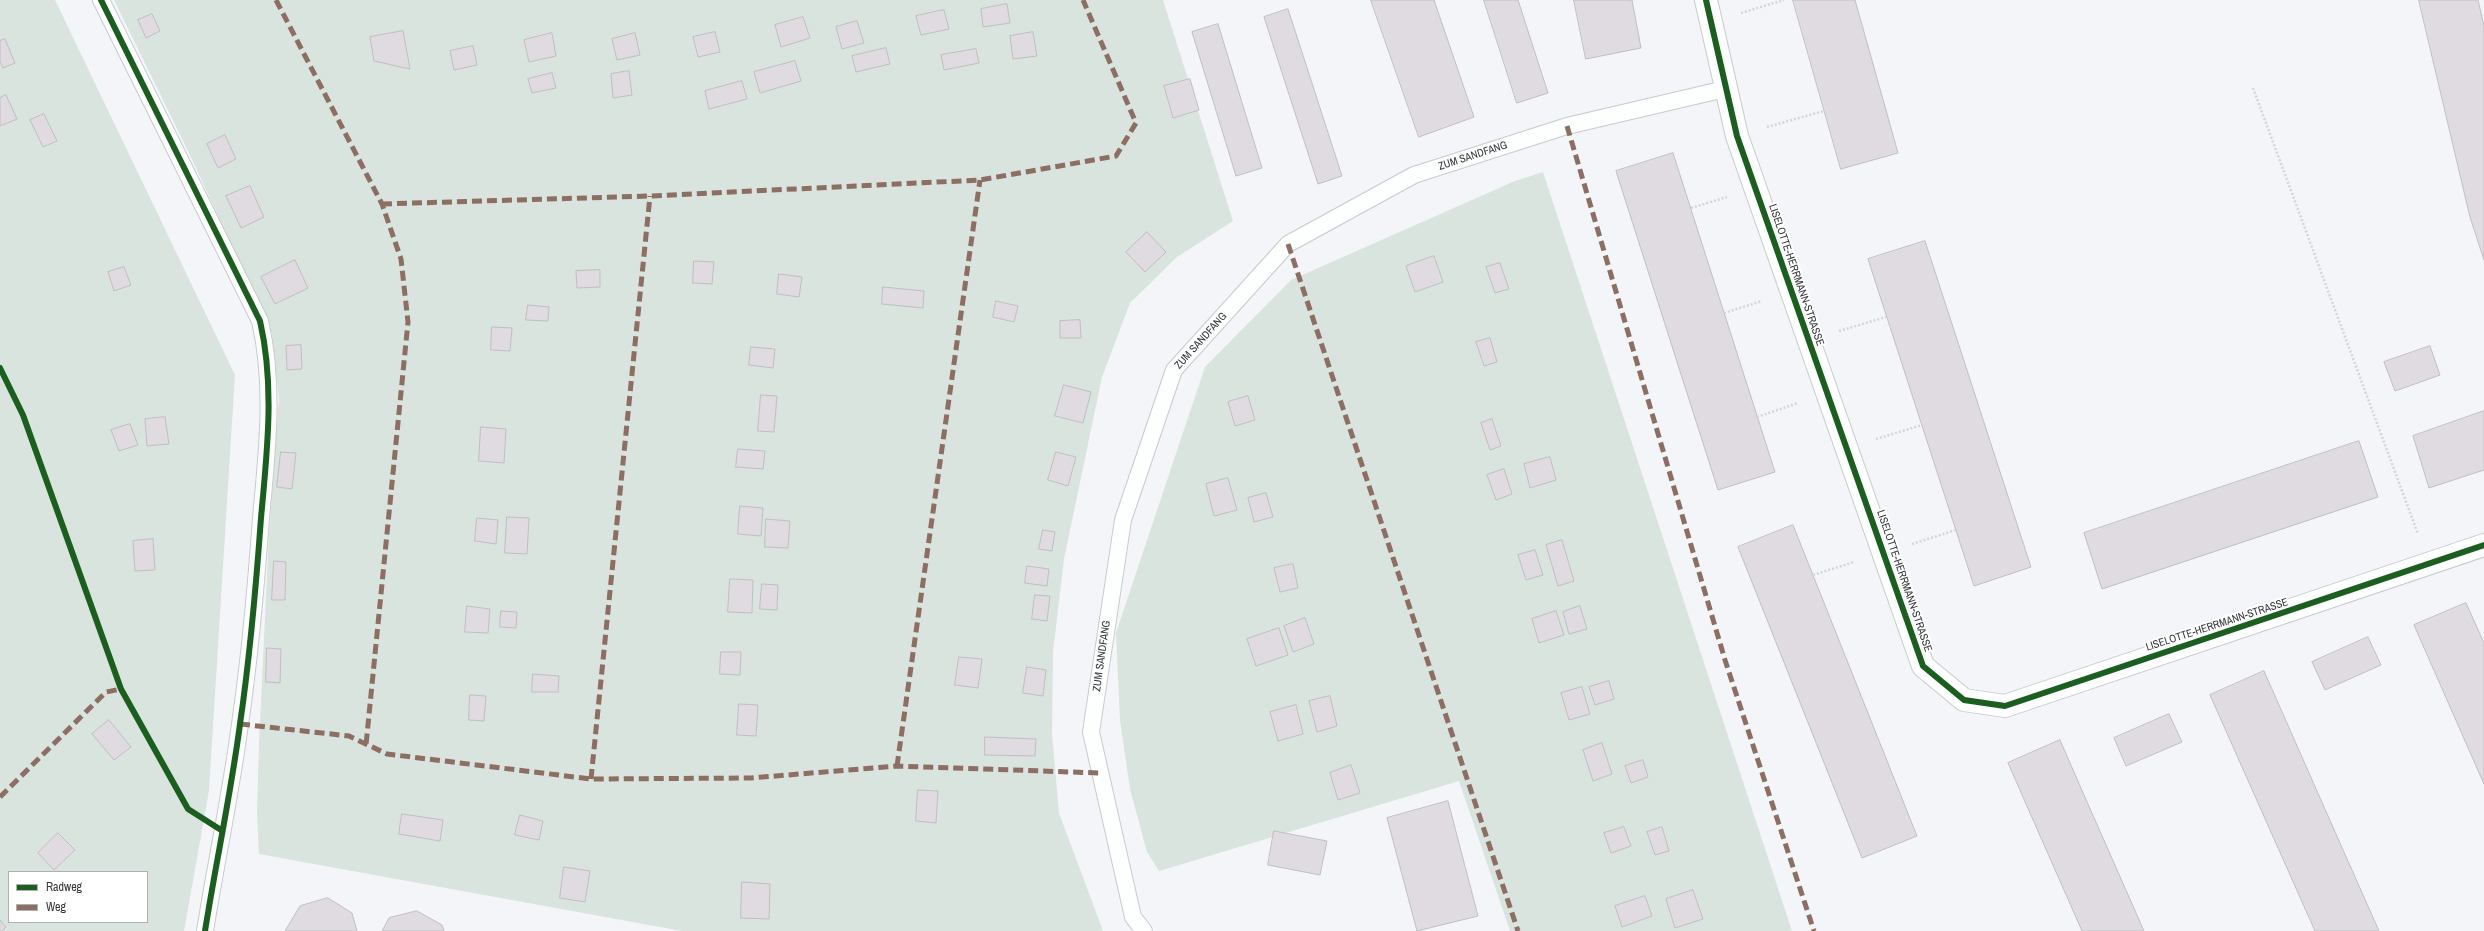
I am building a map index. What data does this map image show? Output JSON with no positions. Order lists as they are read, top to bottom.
{
  "streets": {
    "street": ["LISELOTTE-HERRMANN-STRASSE"],
    "lane": ["ZUM SANDFANG"]
  },
  "crossings": [
    ["ZUM SANDFANG", "LISELOTTE-HERRMANN-STRASSE"]
  ],
  "legend": ["Radweg", "Weg"]
}
